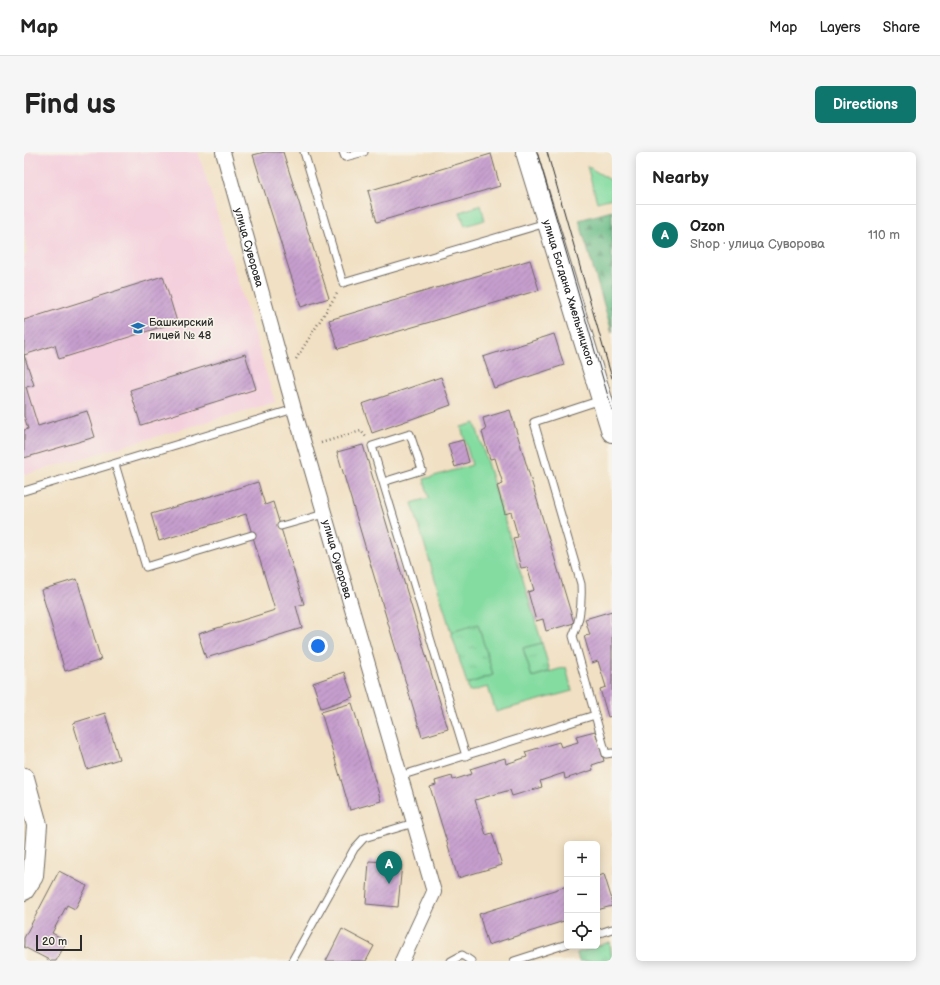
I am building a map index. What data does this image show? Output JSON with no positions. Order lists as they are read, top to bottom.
{
  "streets": {
    "main road": ["улица Богдана Хмельницкого"],
    "street": ["улица Суворова"]
  },
  "places": {
    "school or university": ["Башкирский лицей № 48"]
  },
  "scale_bar": "20 m",
  "page": {
    "header": "Map",
    "nav": ["Map", "Layers", "Share"],
    "buttons": "Directions",
    "title": "Find us",
    "heading": "Nearby",
    "list": [
      {
        "mark": "A",
        "name": "Ozon",
        "note": "Shop · улица Суворова",
        "value": "110 m"
      }
    ],
    "map_buttons": ["+", "−"],
    "pins": "A",
    "scale": "20 m"
  }
}
